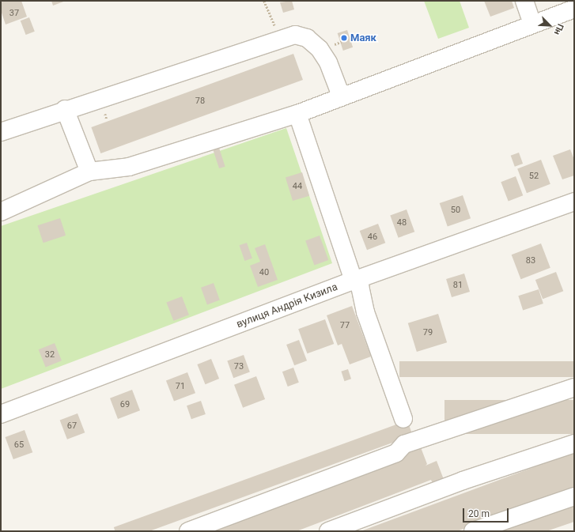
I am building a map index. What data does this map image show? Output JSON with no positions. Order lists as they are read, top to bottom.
{
  "streets": {
    "street": ["вулиця Андрія Кизила"]
  },
  "places": ["Маяк"],
  "house_numbers": [
    "37",
    "78",
    "52",
    "44",
    "50",
    "48",
    "46",
    "83",
    "40",
    "81",
    "77",
    "79",
    "32",
    "73",
    "71",
    "69",
    "67",
    "65"
  ],
  "scale_bar": "20 m",
  "north": "bottom right"
}
